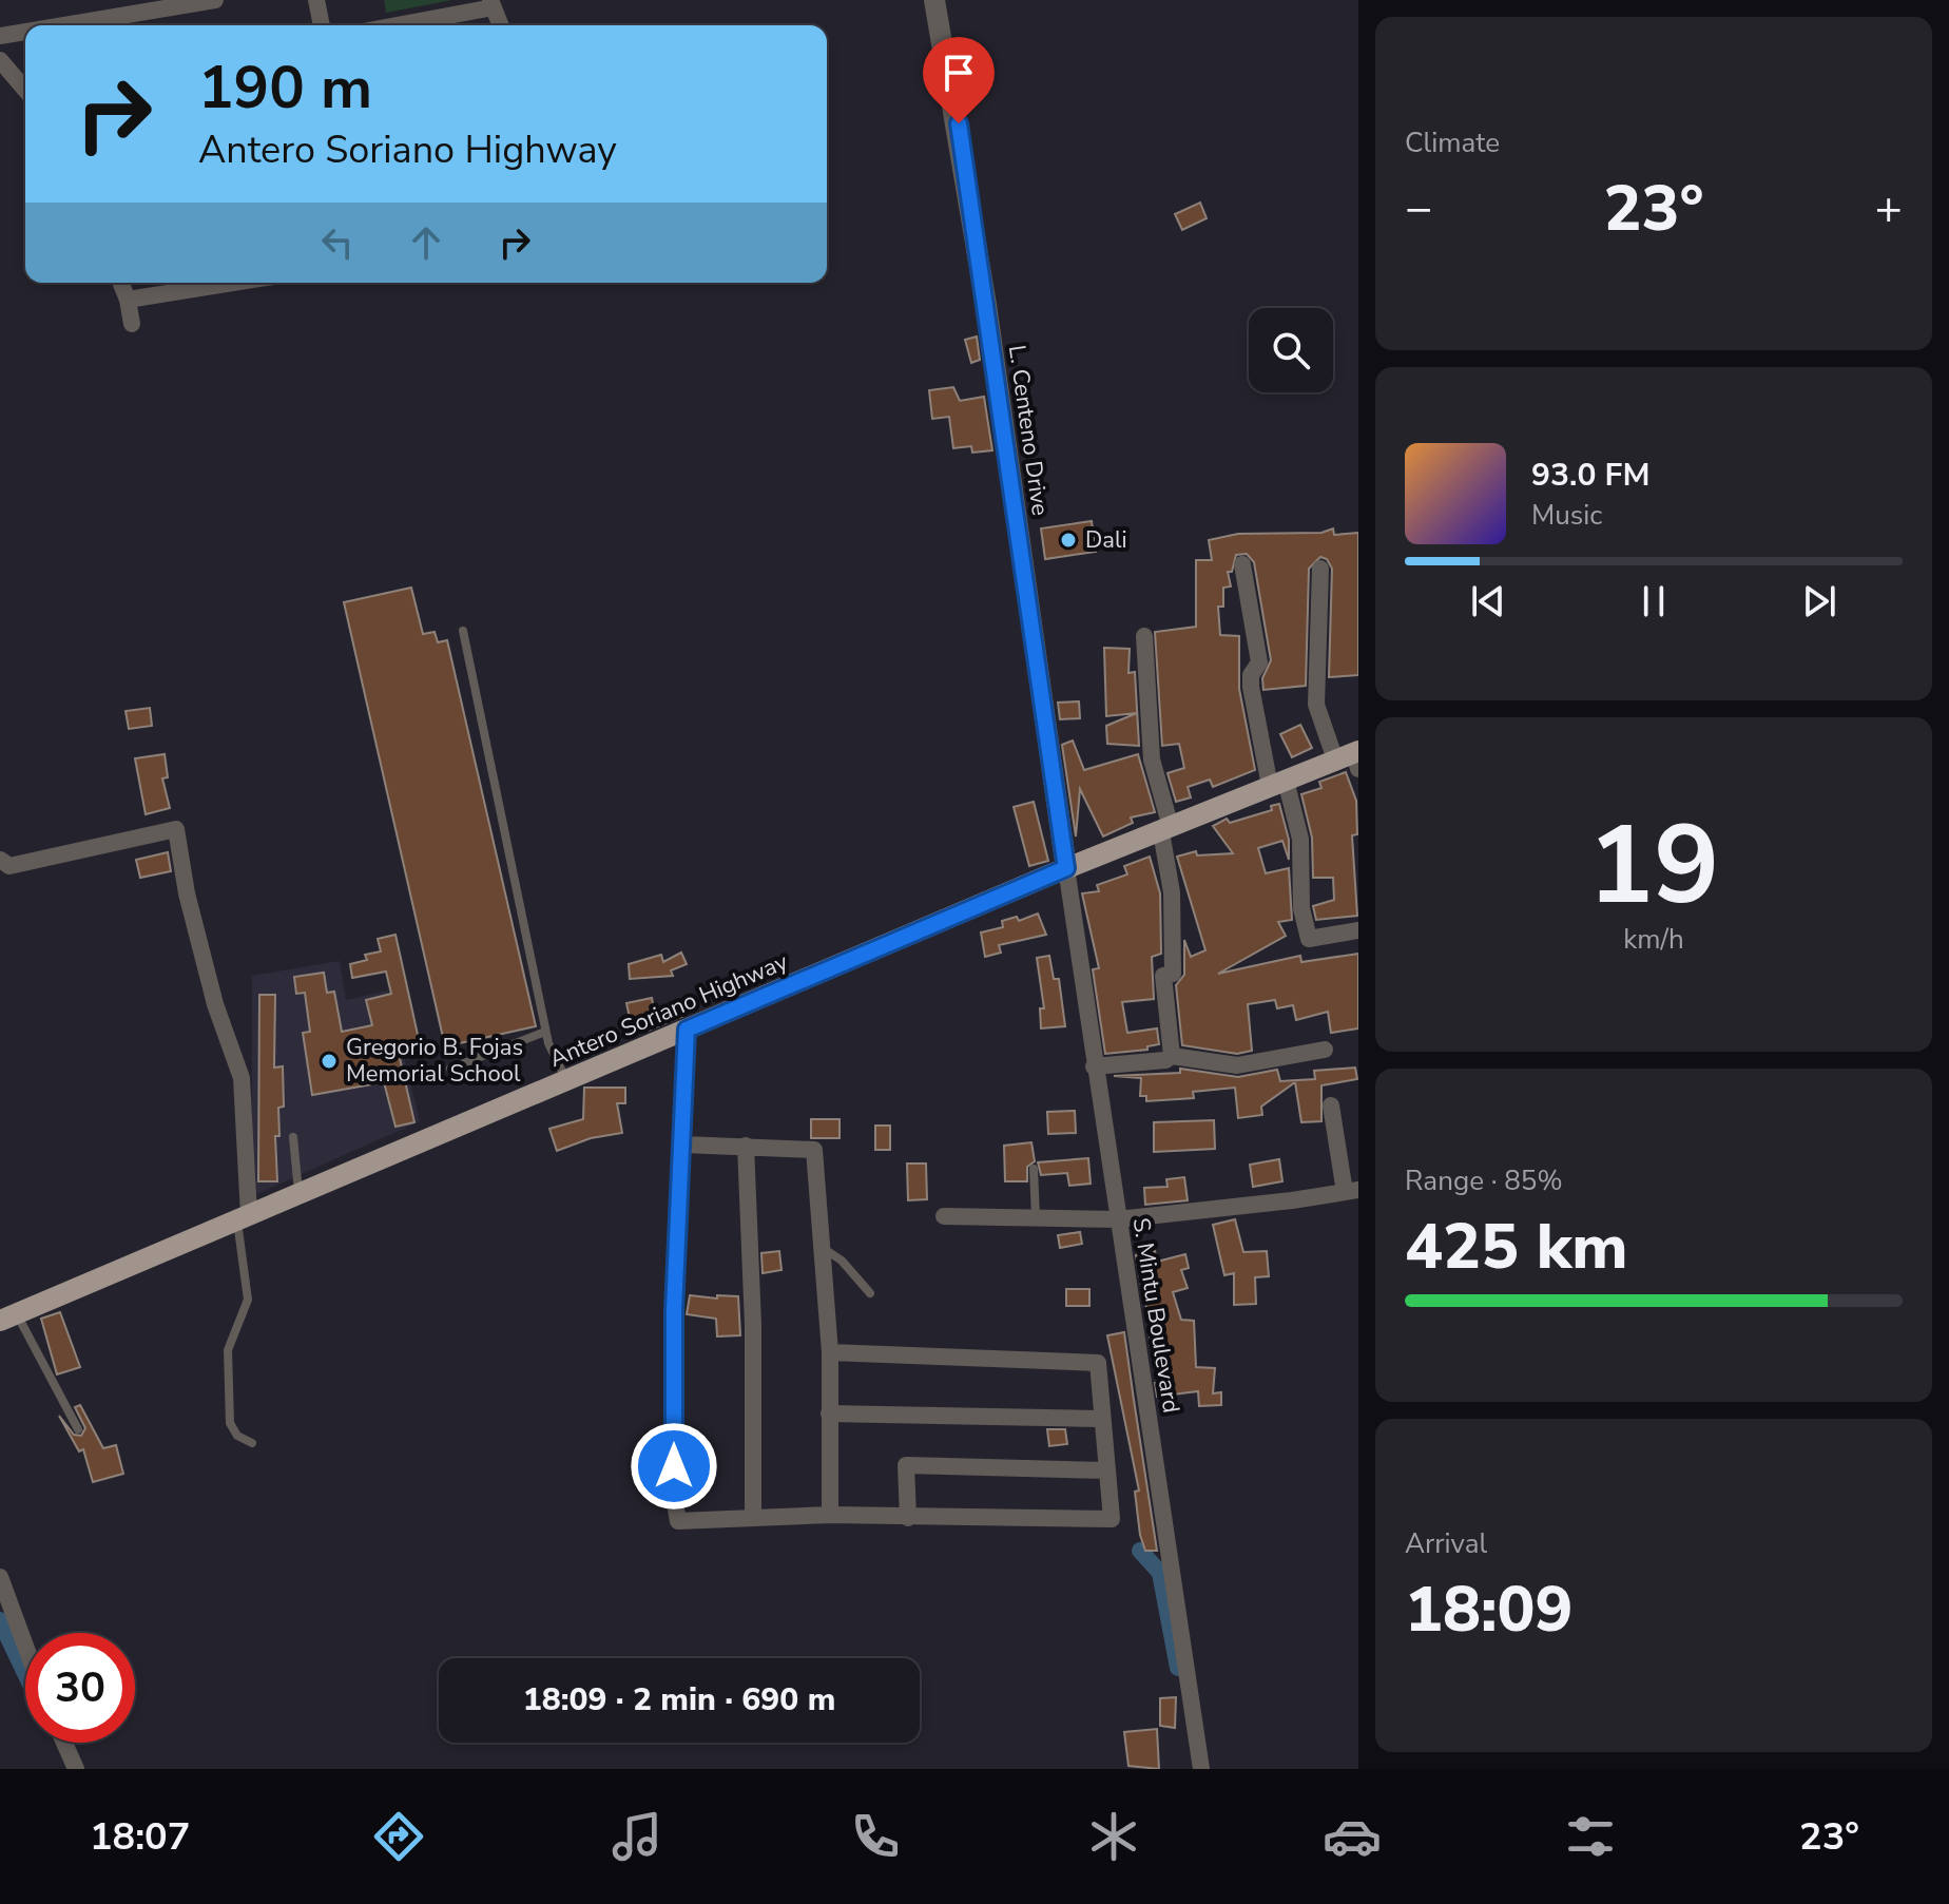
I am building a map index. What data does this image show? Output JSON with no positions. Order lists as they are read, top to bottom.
{
  "streets": {
    "main road": ["Antero Soriano Highway"],
    "street": ["L. Centeno Drive", "S. Mintu Boulevard"]
  },
  "crossings": [
    ["L. Centeno Drive", "Antero Soriano Highway"],
    ["L. Centeno Drive", "S. Mintu Boulevard"],
    ["Antero Soriano Highway", "S. Mintu Boulevard"]
  ],
  "places": ["Dali", "Gregorio B. Fojas Memorial School"],
  "page": {
    "tile": [
      "Climate",
      ["19", "km/h"],
      ["Range · 85%", "425 km"],
      ["Arrival", "18:09"]
    ],
    "turn": ["190 m", "Antero Soriano Highway"],
    "heat": ["−", "23°", "+"],
    "song": ["93.0 FM", "Music"],
    "limit": "30",
    "trip": "18:09 · 2 min · 690 m",
    "tabs": ["18:07", "23°"]
  }
}
